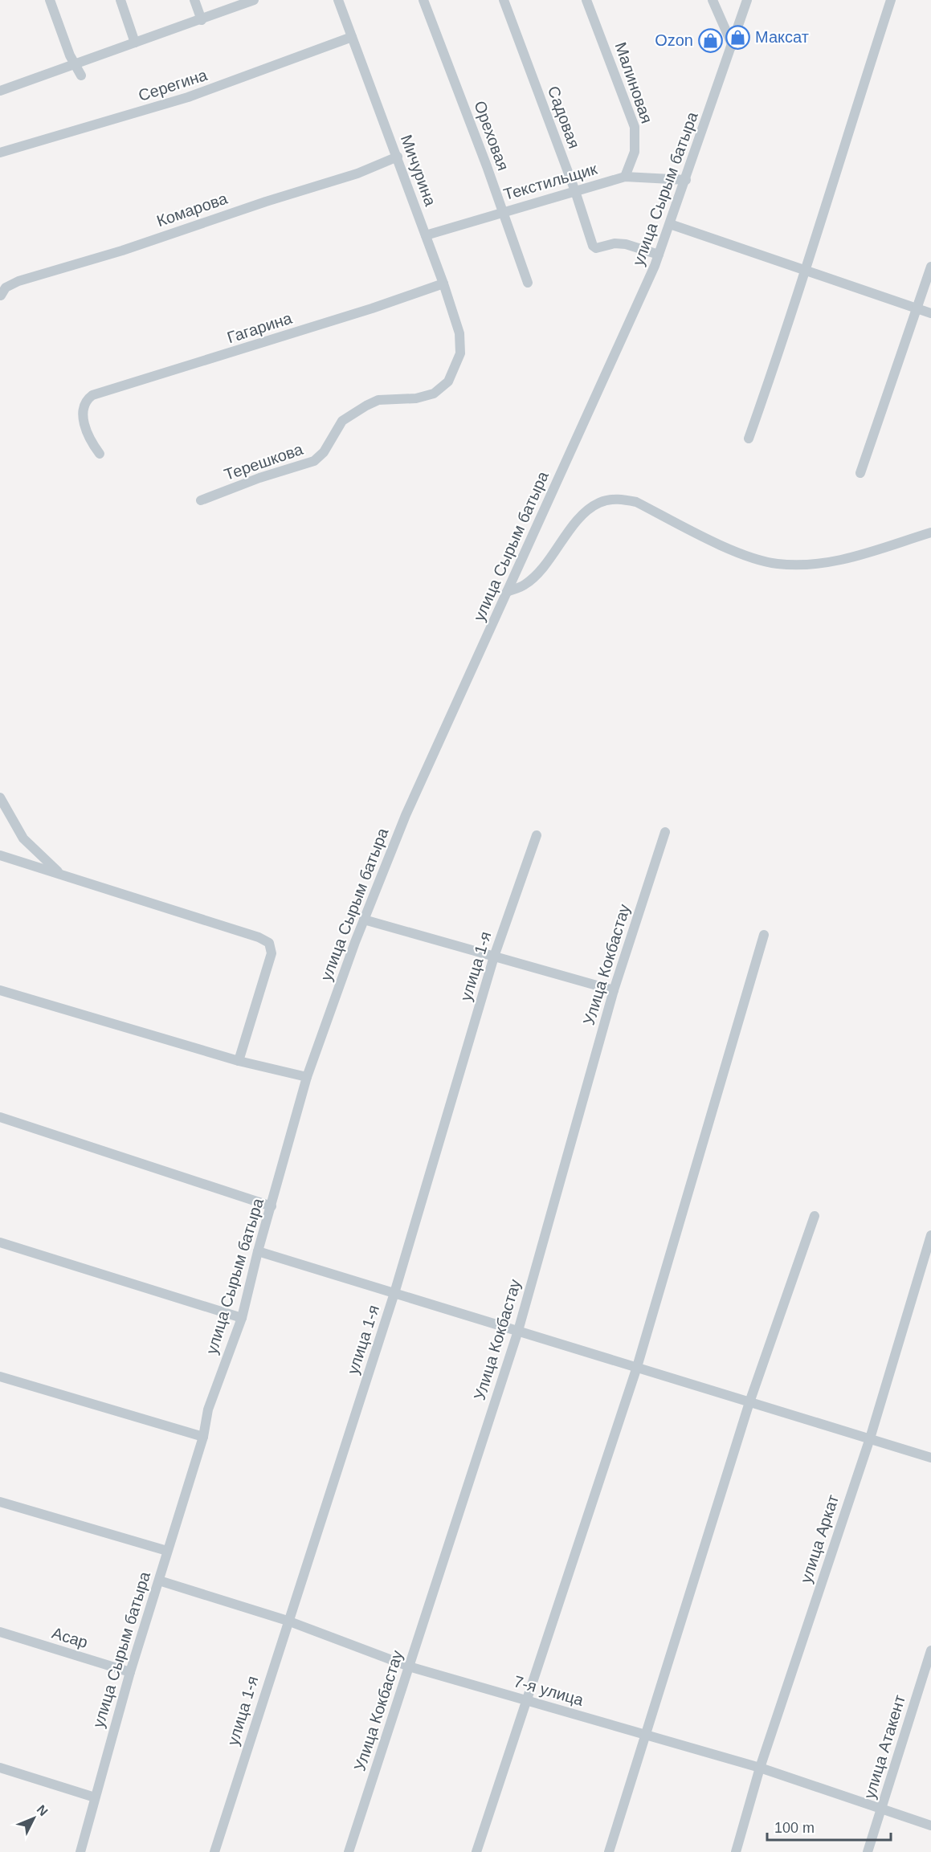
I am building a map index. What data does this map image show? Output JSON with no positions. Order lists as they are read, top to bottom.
{
  "streets": {
    "street": [
      "Малиновая",
      "Серегина",
      "Садовая",
      "Ореховая",
      "Мичурина",
      "Текстильщик",
      "улица Сырым батыра",
      "Комарова",
      "Гагарина",
      "Терешкова",
      "Улица Кокбастау",
      "улица 1-я",
      "улица Аркат",
      "Асар",
      "7-я улица",
      "улица Атакент"
    ]
  },
  "crossings": [
    ["Малиновая", "Текстильщик"],
    ["Серегина", "Мичурина"],
    ["Садовая", "Текстильщик"],
    ["Садовая", "улица Сырым батыра"],
    ["Ореховая", "Текстильщик"],
    ["Мичурина", "Текстильщик"],
    ["Мичурина", "Комарова"],
    ["Мичурина", "Гагарина"],
    ["Мичурина", "Терешкова"],
    ["Текстильщик", "улица Сырым батыра"],
    ["улица Сырым батыра", "Асар"],
    ["улица Сырым батыра", "7-я улица"],
    ["Улица Кокбастау", "7-я улица"],
    ["улица 1-я", "7-я улица"],
    ["улица Аркат", "7-я улица"],
    ["7-я улица", "улица Атакент"]
  ],
  "places": {
    "shop": ["Максат", "Ozon"]
  },
  "scale_bar": "100 m",
  "north": "top right"
}
